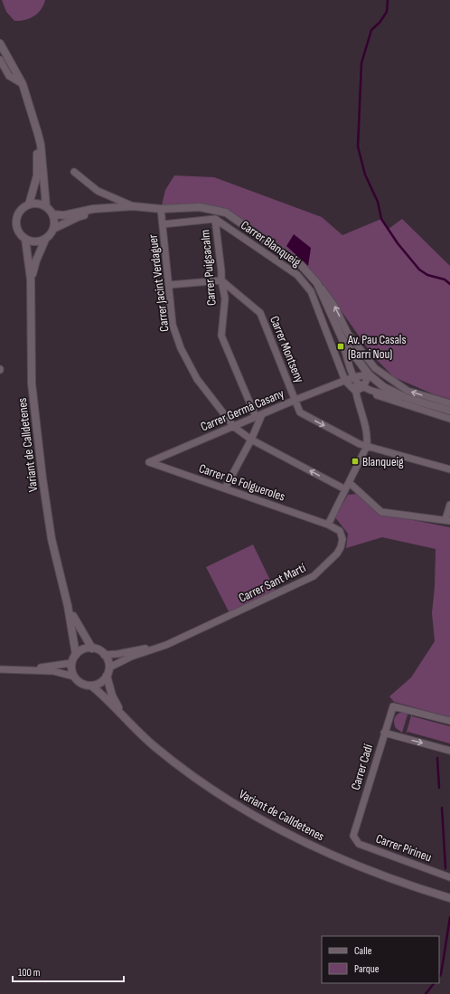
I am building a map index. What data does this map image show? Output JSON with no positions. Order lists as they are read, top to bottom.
{
  "streets": {
    "street": [
      "Carrer Blanqueig",
      "Carrer Puigsacalm",
      "Carrer Jacint Verdaguer",
      "Carrer Montseny",
      "Carrer Germà Casany",
      "Variant de Calldetenes",
      "Carrer De Folgueroles",
      "Carrer Sant Martí",
      "Carrer Cadí",
      "Carrer Pirineu"
    ]
  },
  "crossings": [
    ["Carrer Blanqueig", "Carrer Puigsacalm"],
    ["Carrer Blanqueig", "Carrer Germà Casany"],
    ["Carrer Puigsacalm", "Carrer Montseny"],
    ["Carrer Puigsacalm", "Carrer Germà Casany"],
    ["Carrer Jacint Verdaguer", "Carrer Germà Casany"],
    ["Carrer Jacint Verdaguer", "Variant de Calldetenes"],
    ["Carrer Montseny", "Carrer Germà Casany"],
    ["Carrer Germà Casany", "Variant de Calldetenes"],
    ["Carrer Germà Casany", "Carrer De Folgueroles"],
    ["Variant de Calldetenes", "Carrer Sant Martí"],
    ["Carrer De Folgueroles", "Carrer Sant Martí"],
    ["Carrer Cadí", "Carrer Pirineu"]
  ],
  "places": {
    "transit": ["Av. Pau Casals (Barri Nou)", "Blanqueig"]
  },
  "legend": ["Calle", "Parque"],
  "scale_bar": "100 m"
}
